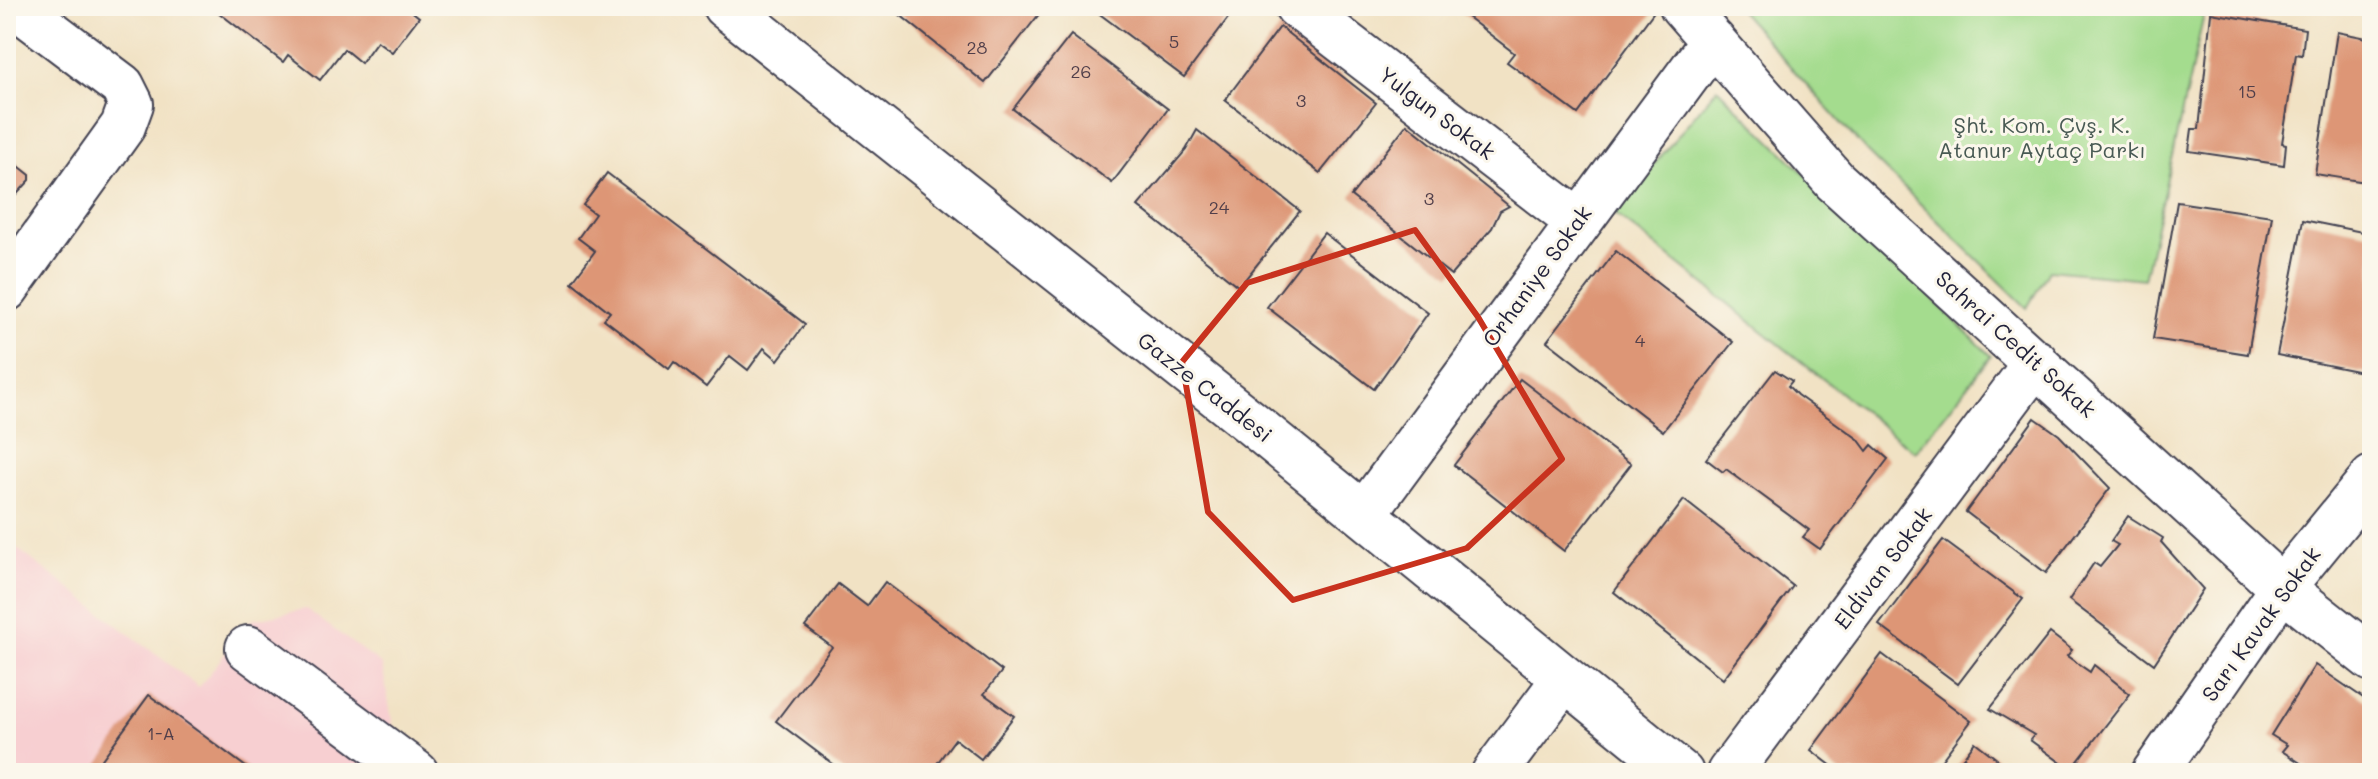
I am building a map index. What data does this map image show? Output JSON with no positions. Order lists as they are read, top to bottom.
{
  "streets": {
    "street": [
      "Yulgun Sokak",
      "Orhaniye Sokak",
      "Sahrai Cedit Sokak",
      "Gazze Caddesi",
      "Eldivan Sokak",
      "Sarı Kavak Sokak"
    ]
  },
  "crossings": [
    ["Yulgun Sokak", "Orhaniye Sokak"],
    ["Orhaniye Sokak", "Sahrai Cedit Sokak"],
    ["Orhaniye Sokak", "Gazze Caddesi"],
    ["Sahrai Cedit Sokak", "Eldivan Sokak"],
    ["Sahrai Cedit Sokak", "Sarı Kavak Sokak"]
  ],
  "parks": ["Şht. Kom. Çvş. K. Atanur Aytaç Parkı"],
  "house_numbers": [
    "5",
    "28",
    "26",
    "15",
    "3",
    "3",
    "24",
    "4",
    "1-A"
  ]
}
